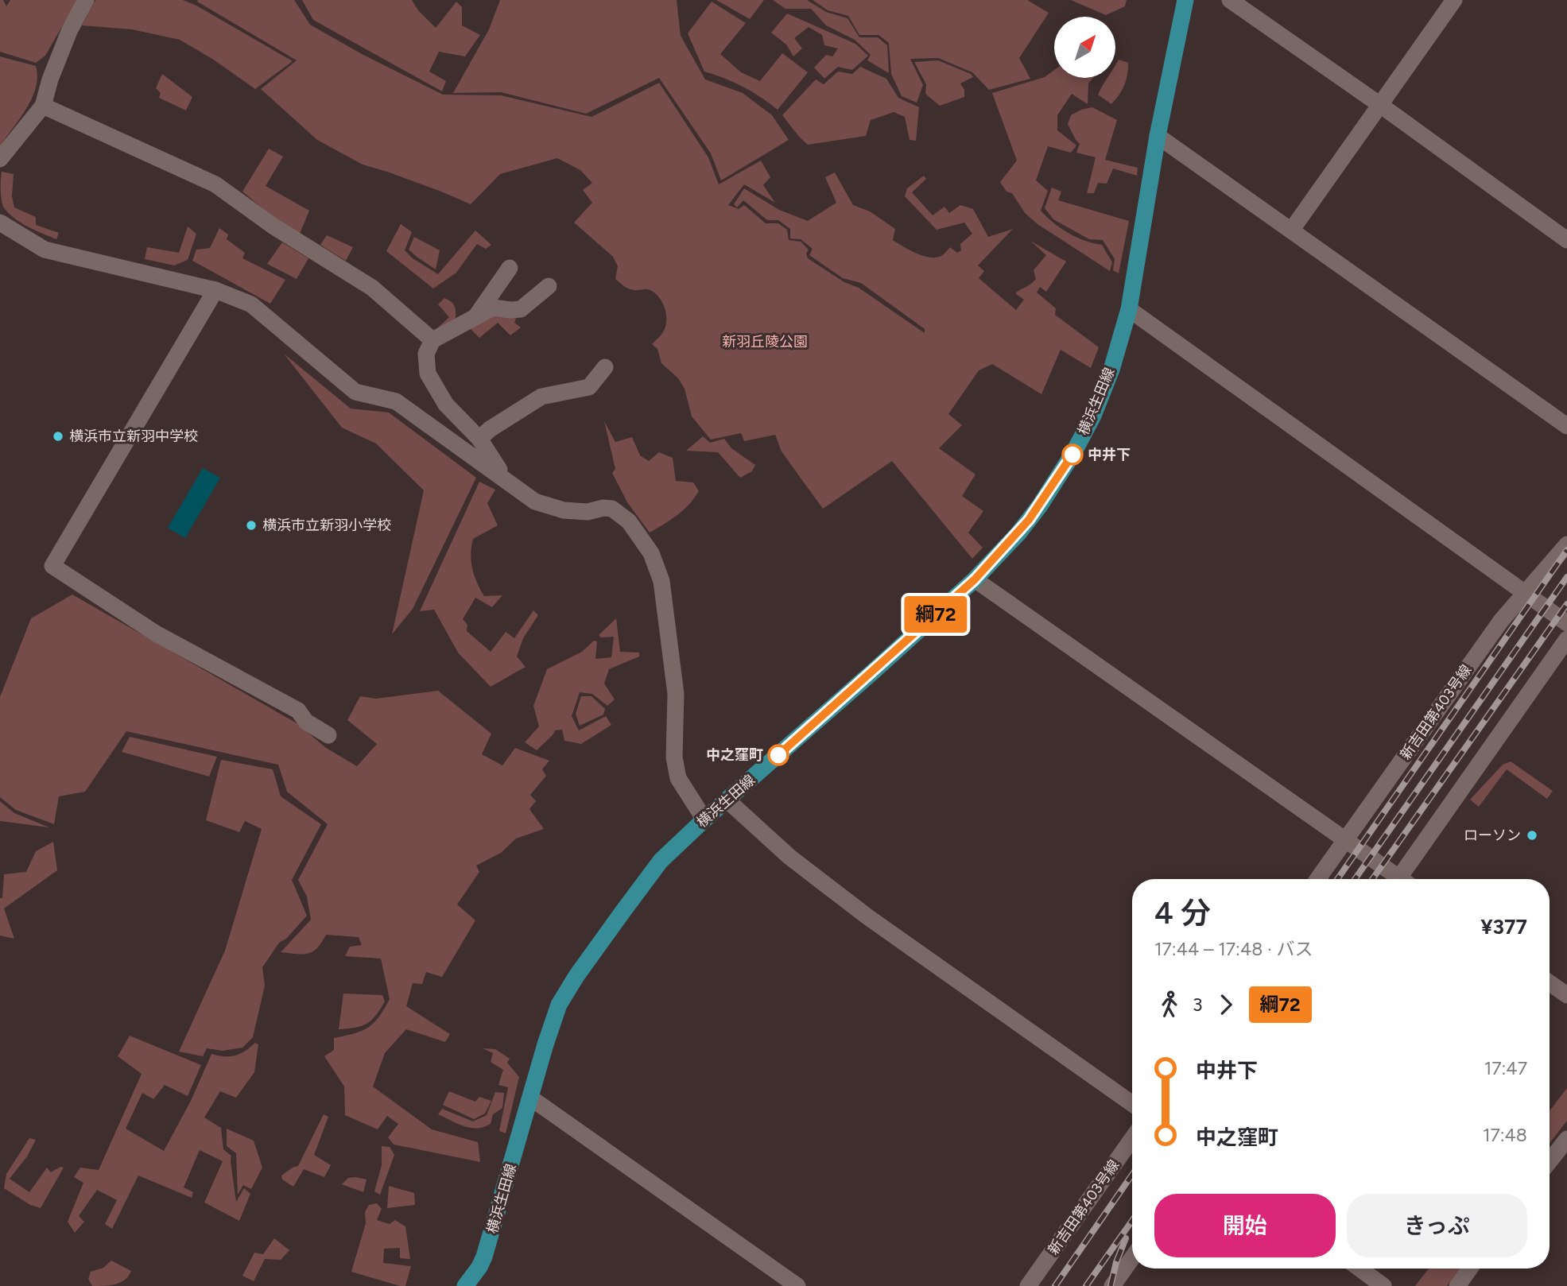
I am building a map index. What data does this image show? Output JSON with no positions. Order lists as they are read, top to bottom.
{
  "streets": {
    "main road": ["横浜生田線"],
    "street": ["新吉田第403号線"]
  },
  "parks": ["新羽丘陵公園"],
  "places": [
    "横浜市立新羽中学校",
    "中井下",
    "横浜市立新羽小学校",
    "中之窪町",
    "ローソン"
  ],
  "lines": ["bus line 綱72"],
  "north": "top right",
  "page": {
    "on_map": "綱72",
    "heading": ["4 分", "17:44 – 17:48 · バス", "¥377"],
    "legs": ["3", "綱72"],
    "list": [
      {
        "name": "中井下",
        "value": "17:47"
      },
      {
        "name": "中之窪町",
        "value": "17:48"
      }
    ],
    "buttons": ["開始", "きっぷ"]
  }
}
